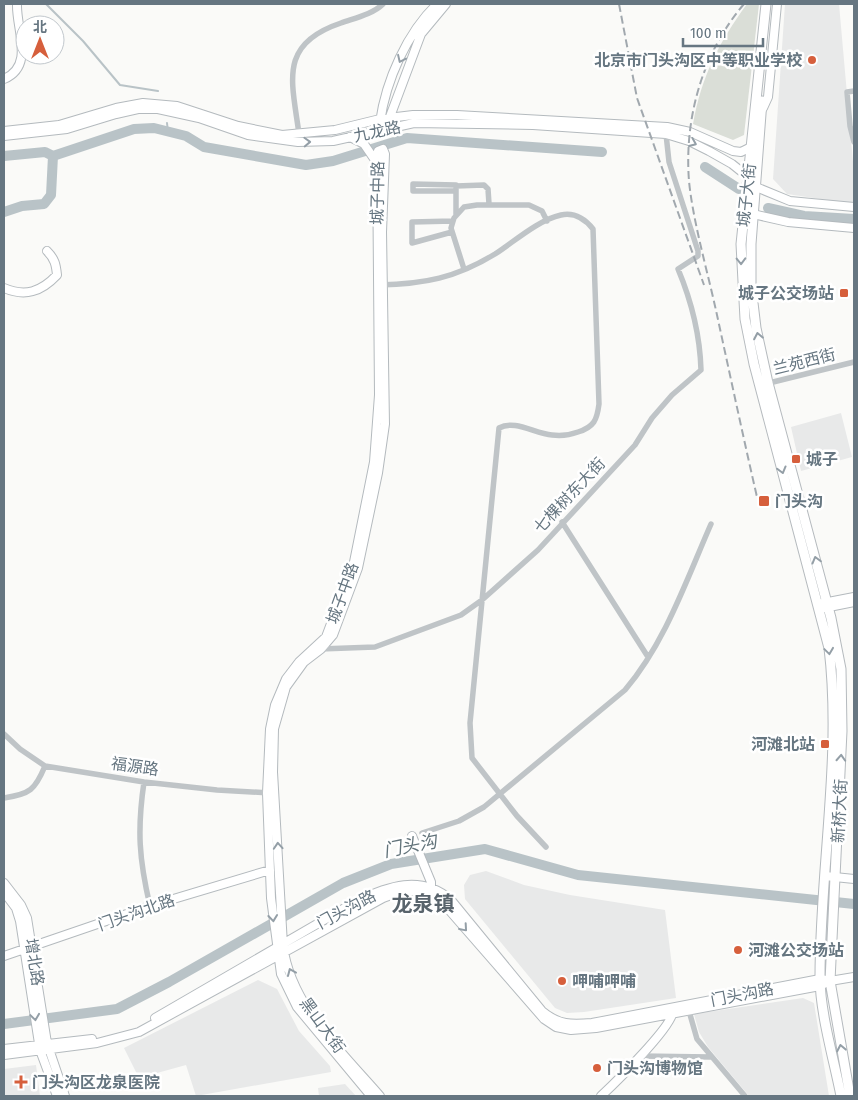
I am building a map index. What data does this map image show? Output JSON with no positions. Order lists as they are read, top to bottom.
{
  "streets": {
    "main road": [
      "九龙路",
      "城子中路",
      "城子大街",
      "新桥大街",
      "门头沟路",
      "门头沟北路",
      "增北路",
      "黑山大街"
    ],
    "street": ["兰苑西街", "七棵树东大街", "福源路"]
  },
  "crossings": [
    ["九龙路", "城子大街"],
    ["九龙路", "七棵树东大街"],
    ["城子中路", "七棵树东大街"],
    ["城子中路", "福源路"],
    ["城子中路", "门头沟路"],
    ["城子中路", "门头沟北路"],
    ["城子中路", "黑山大街"],
    ["城子大街", "兰苑西街"],
    ["城子大街", "新桥大街"],
    ["兰苑西街", "新桥大街"],
    ["新桥大街", "门头沟路"],
    ["门头沟路", "增北路"],
    ["门头沟路", "黑山大街"],
    ["门头沟北路", "增北路"]
  ],
  "districts": ["龙泉镇"],
  "water": ["门头沟"],
  "places": {
    "other": [
      "北京市门头沟区中等职业学校",
      "河滩公交场站",
      "呷哺呷哺",
      "门头沟博物馆"
    ],
    "transit": [
      "城子公交场站",
      "城子",
      "门头沟",
      "河滩北站"
    ],
    "health": ["门头沟区龙泉医院"]
  },
  "scale_bar": "100 m",
  "north": "top"
}
